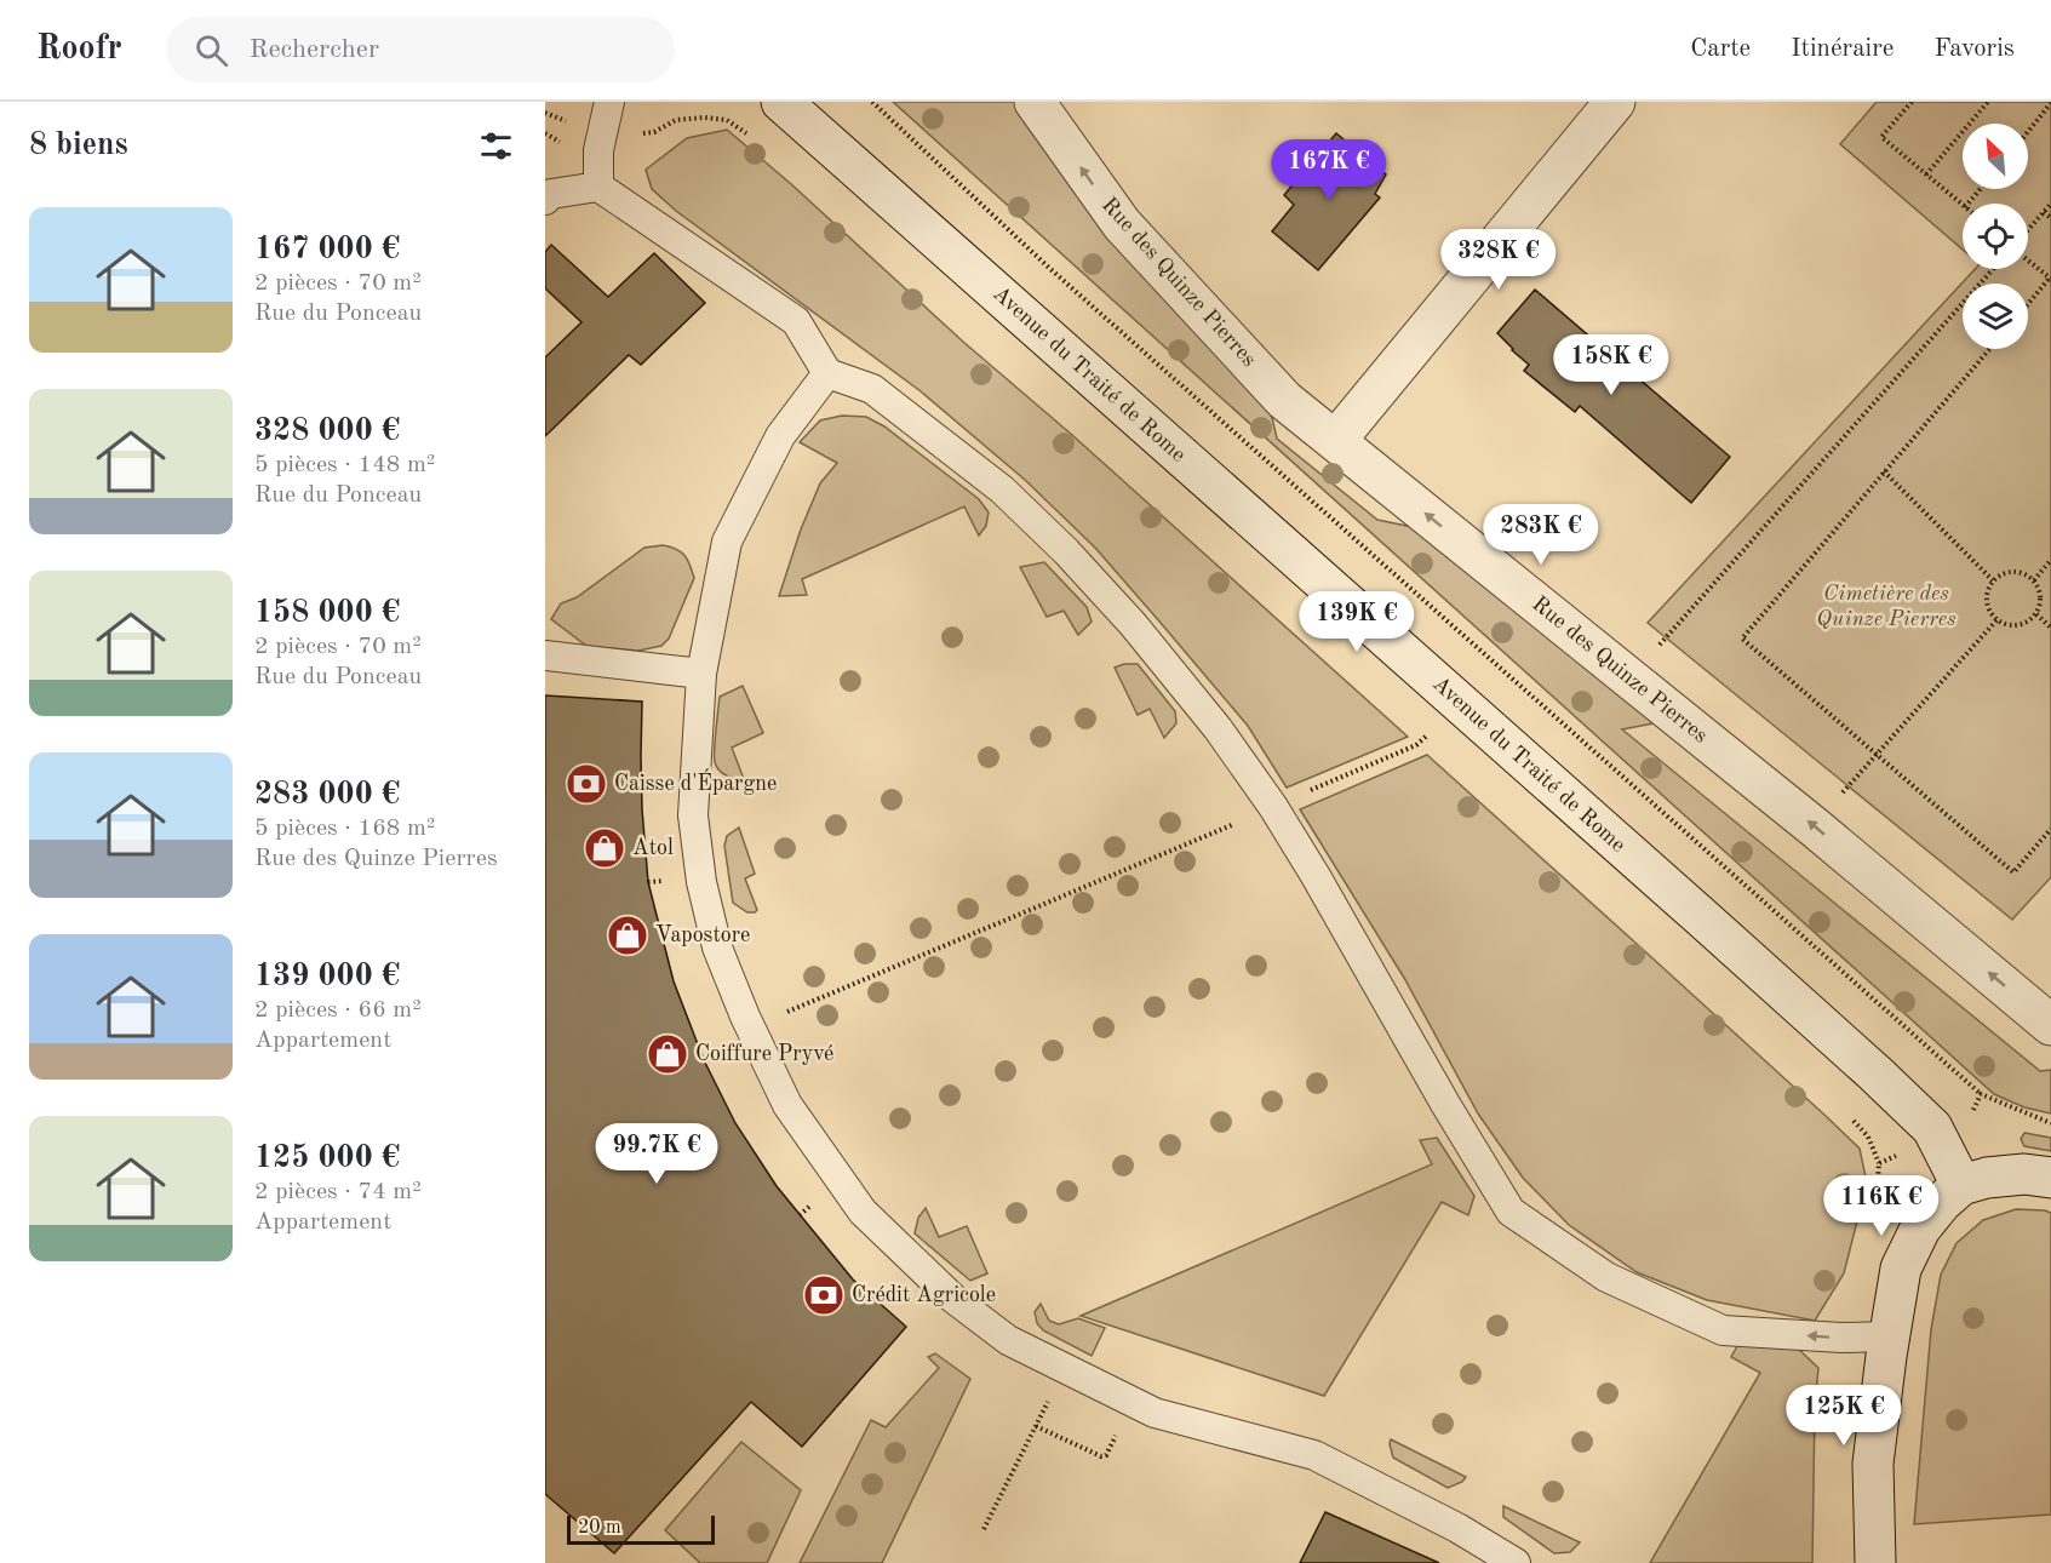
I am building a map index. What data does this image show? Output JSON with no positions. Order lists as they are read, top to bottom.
{
  "streets": {
    "main road": ["Rue des Quinze Pierres", "Avenue du Traité de Rome"]
  },
  "one_way": ["Rue des Quinze Pierres"],
  "parks": ["Cimetière des Quinze Pierres"],
  "places": {
    "bank": ["Caisse d'Épargne", "Crédit Agricole"],
    "shop": ["Atol", "Vapostore", "Coiffure Pryvé"]
  },
  "scale_bar": "20 m",
  "north": "top left",
  "page": {
    "header": "Roofr",
    "search": "Rechercher",
    "nav": ["Carte", "Itinéraire", "Favoris"],
    "heading": "8 biens",
    "price": [
      "167K €",
      "328K €",
      "158K €",
      "283K €",
      "139K €",
      "99.7K €",
      "116K €",
      "125K €"
    ],
    "list": [
      {
        "name": "167 000 €",
        "note": "2 pièces · 70 m² · Rue du Ponceau"
      },
      {
        "name": "328 000 €",
        "note": "5 pièces · 148 m² · Rue du Ponceau"
      },
      {
        "name": "158 000 €",
        "note": "2 pièces · 70 m² · Rue du Ponceau"
      },
      {
        "name": "283 000 €",
        "note": "5 pièces · 168 m² · Rue des Quinze Pierres"
      },
      {
        "name": "139 000 €",
        "note": "2 pièces · 66 m² · Appartement"
      },
      {
        "name": "125 000 €",
        "note": "2 pièces · 74 m² · Appartement"
      }
    ],
    "scale": "20 m"
  }
}
